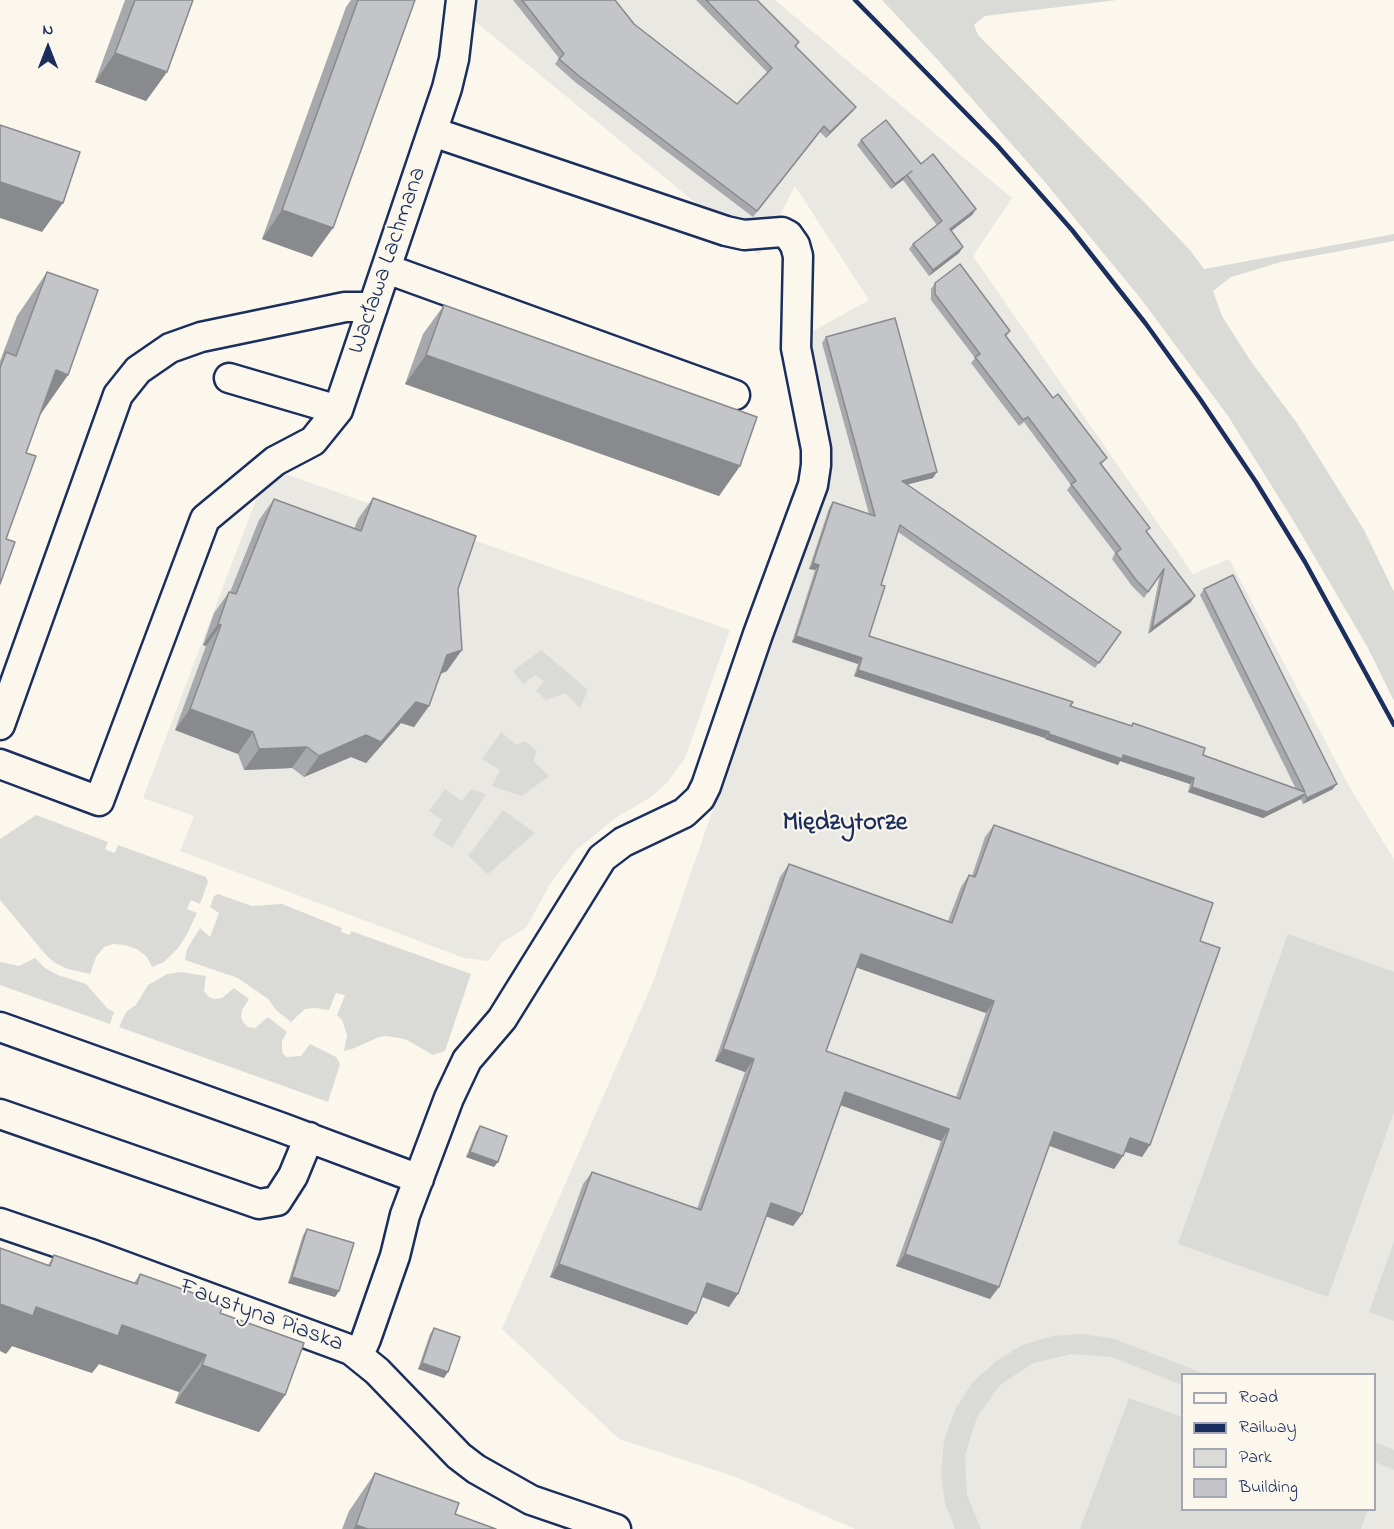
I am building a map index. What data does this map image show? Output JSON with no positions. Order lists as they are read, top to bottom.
{
  "streets": {
    "street": ["Wacława Lachmana", "Faustyna Piaska"]
  },
  "districts": ["Międzytorze"],
  "legend": [
    "Road",
    "Railway",
    "Park",
    "Building"
  ],
  "north": "top"
}
